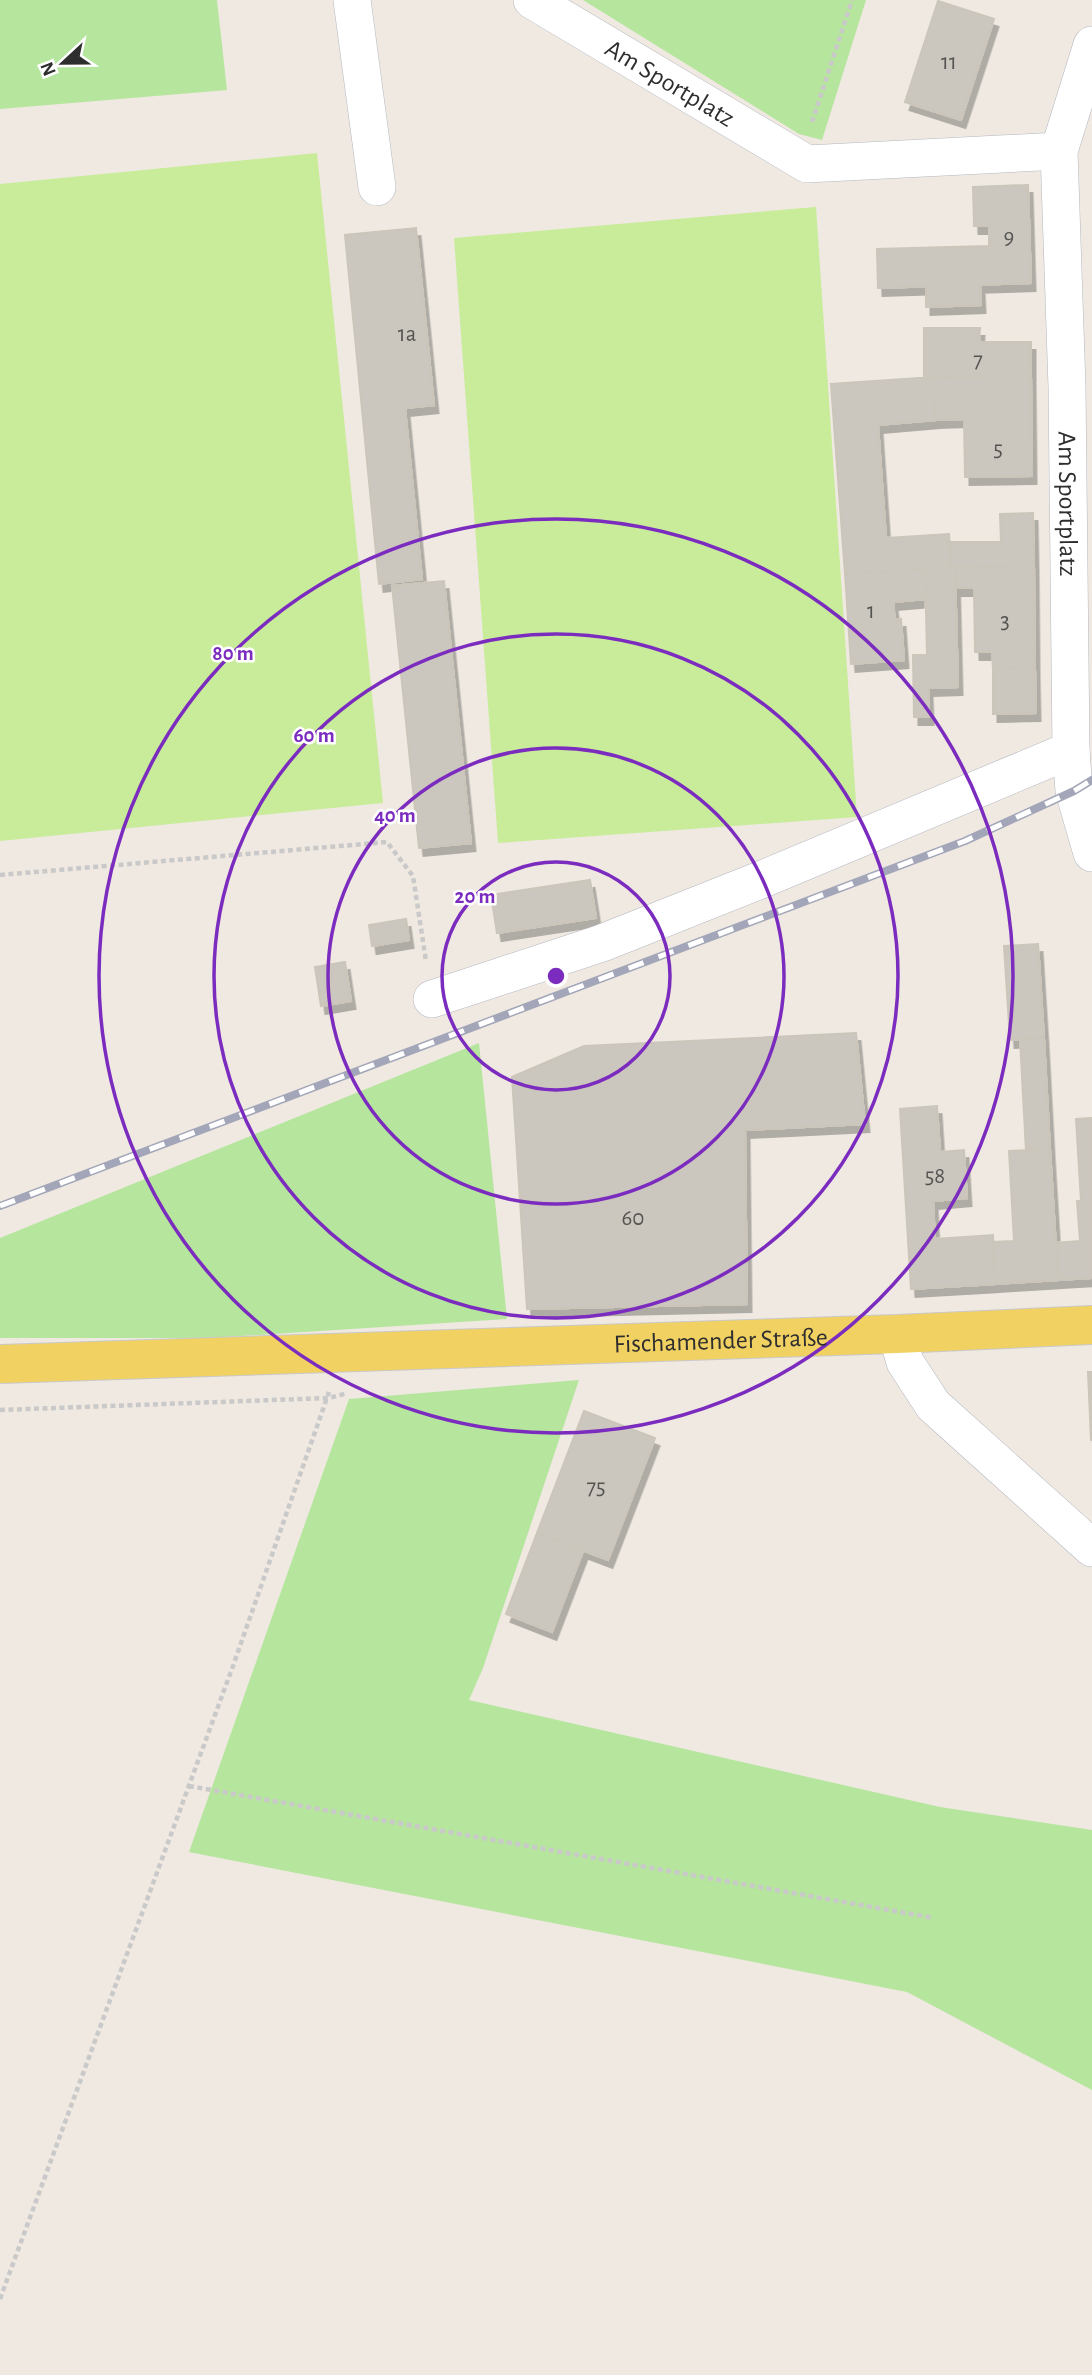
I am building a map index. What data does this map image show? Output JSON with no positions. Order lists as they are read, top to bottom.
{
  "streets": {
    "main road": ["Fischamender Straße"],
    "street": ["Am Sportplatz"]
  },
  "house_numbers": [
    "11",
    "9",
    "1a",
    "7",
    "5",
    "1",
    "3",
    "58",
    "60",
    "75"
  ],
  "north": "left",
  "rings": [
    "80 m",
    "60 m",
    "40 m",
    "20 m"
  ]
}
